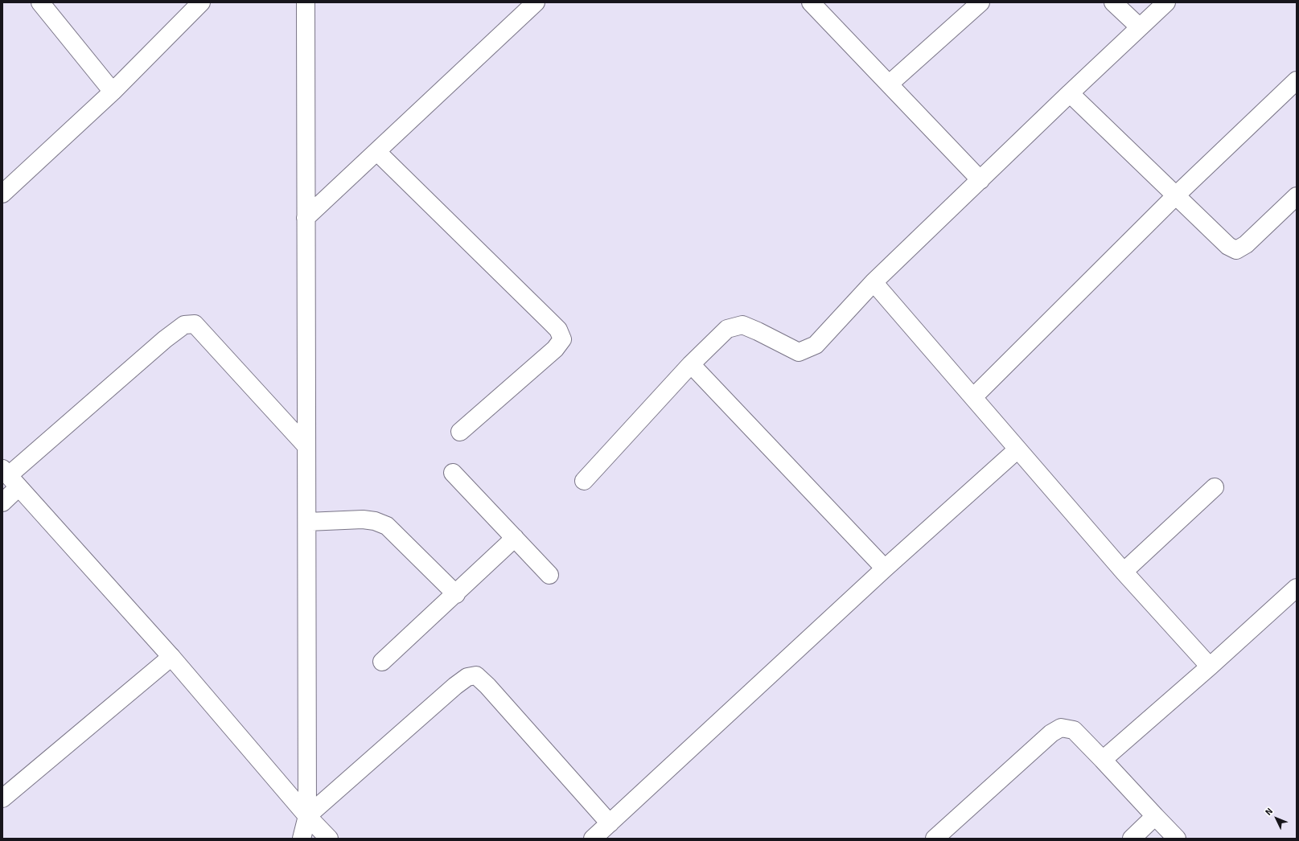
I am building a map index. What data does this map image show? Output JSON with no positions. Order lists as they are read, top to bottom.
{
  "north": "top left"
}
